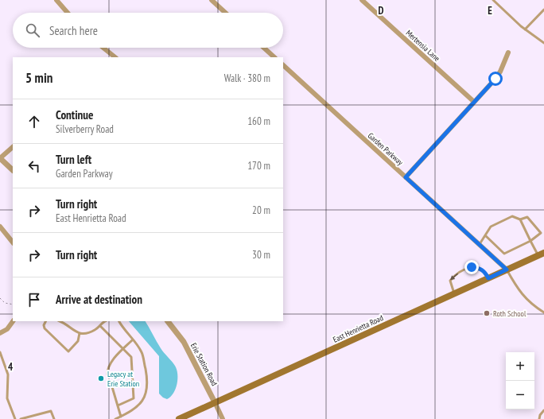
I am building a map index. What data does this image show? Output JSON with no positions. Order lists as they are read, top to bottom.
{
  "streets": {
    "main road": ["East Henrietta Road"],
    "street": ["Mertensia Lane", "Garden Parkway", "Erie Station Road"]
  },
  "crossings": [
    ["Garden Parkway", "East Henrietta Road"],
    ["East Henrietta Road", "Erie Station Road"]
  ],
  "places": ["Roth School", "Legacy at Erie Station"],
  "page": {
    "search": "Search here",
    "heading": ["5 min", "Walk · 380 m"],
    "list": [
      ["Continue", "Silverberry Road", "160 m"],
      ["Turn left", "Garden Parkway", "170 m"],
      ["Turn right", "East Henrietta Road", "20 m"],
      ["Turn right", "30 m"],
      "Arrive at destination"
    ],
    "map_buttons": ["+", "−"]
  },
  "grid": {
    "columns": ["D", "E"],
    "rows": ["4"]
  }
}
